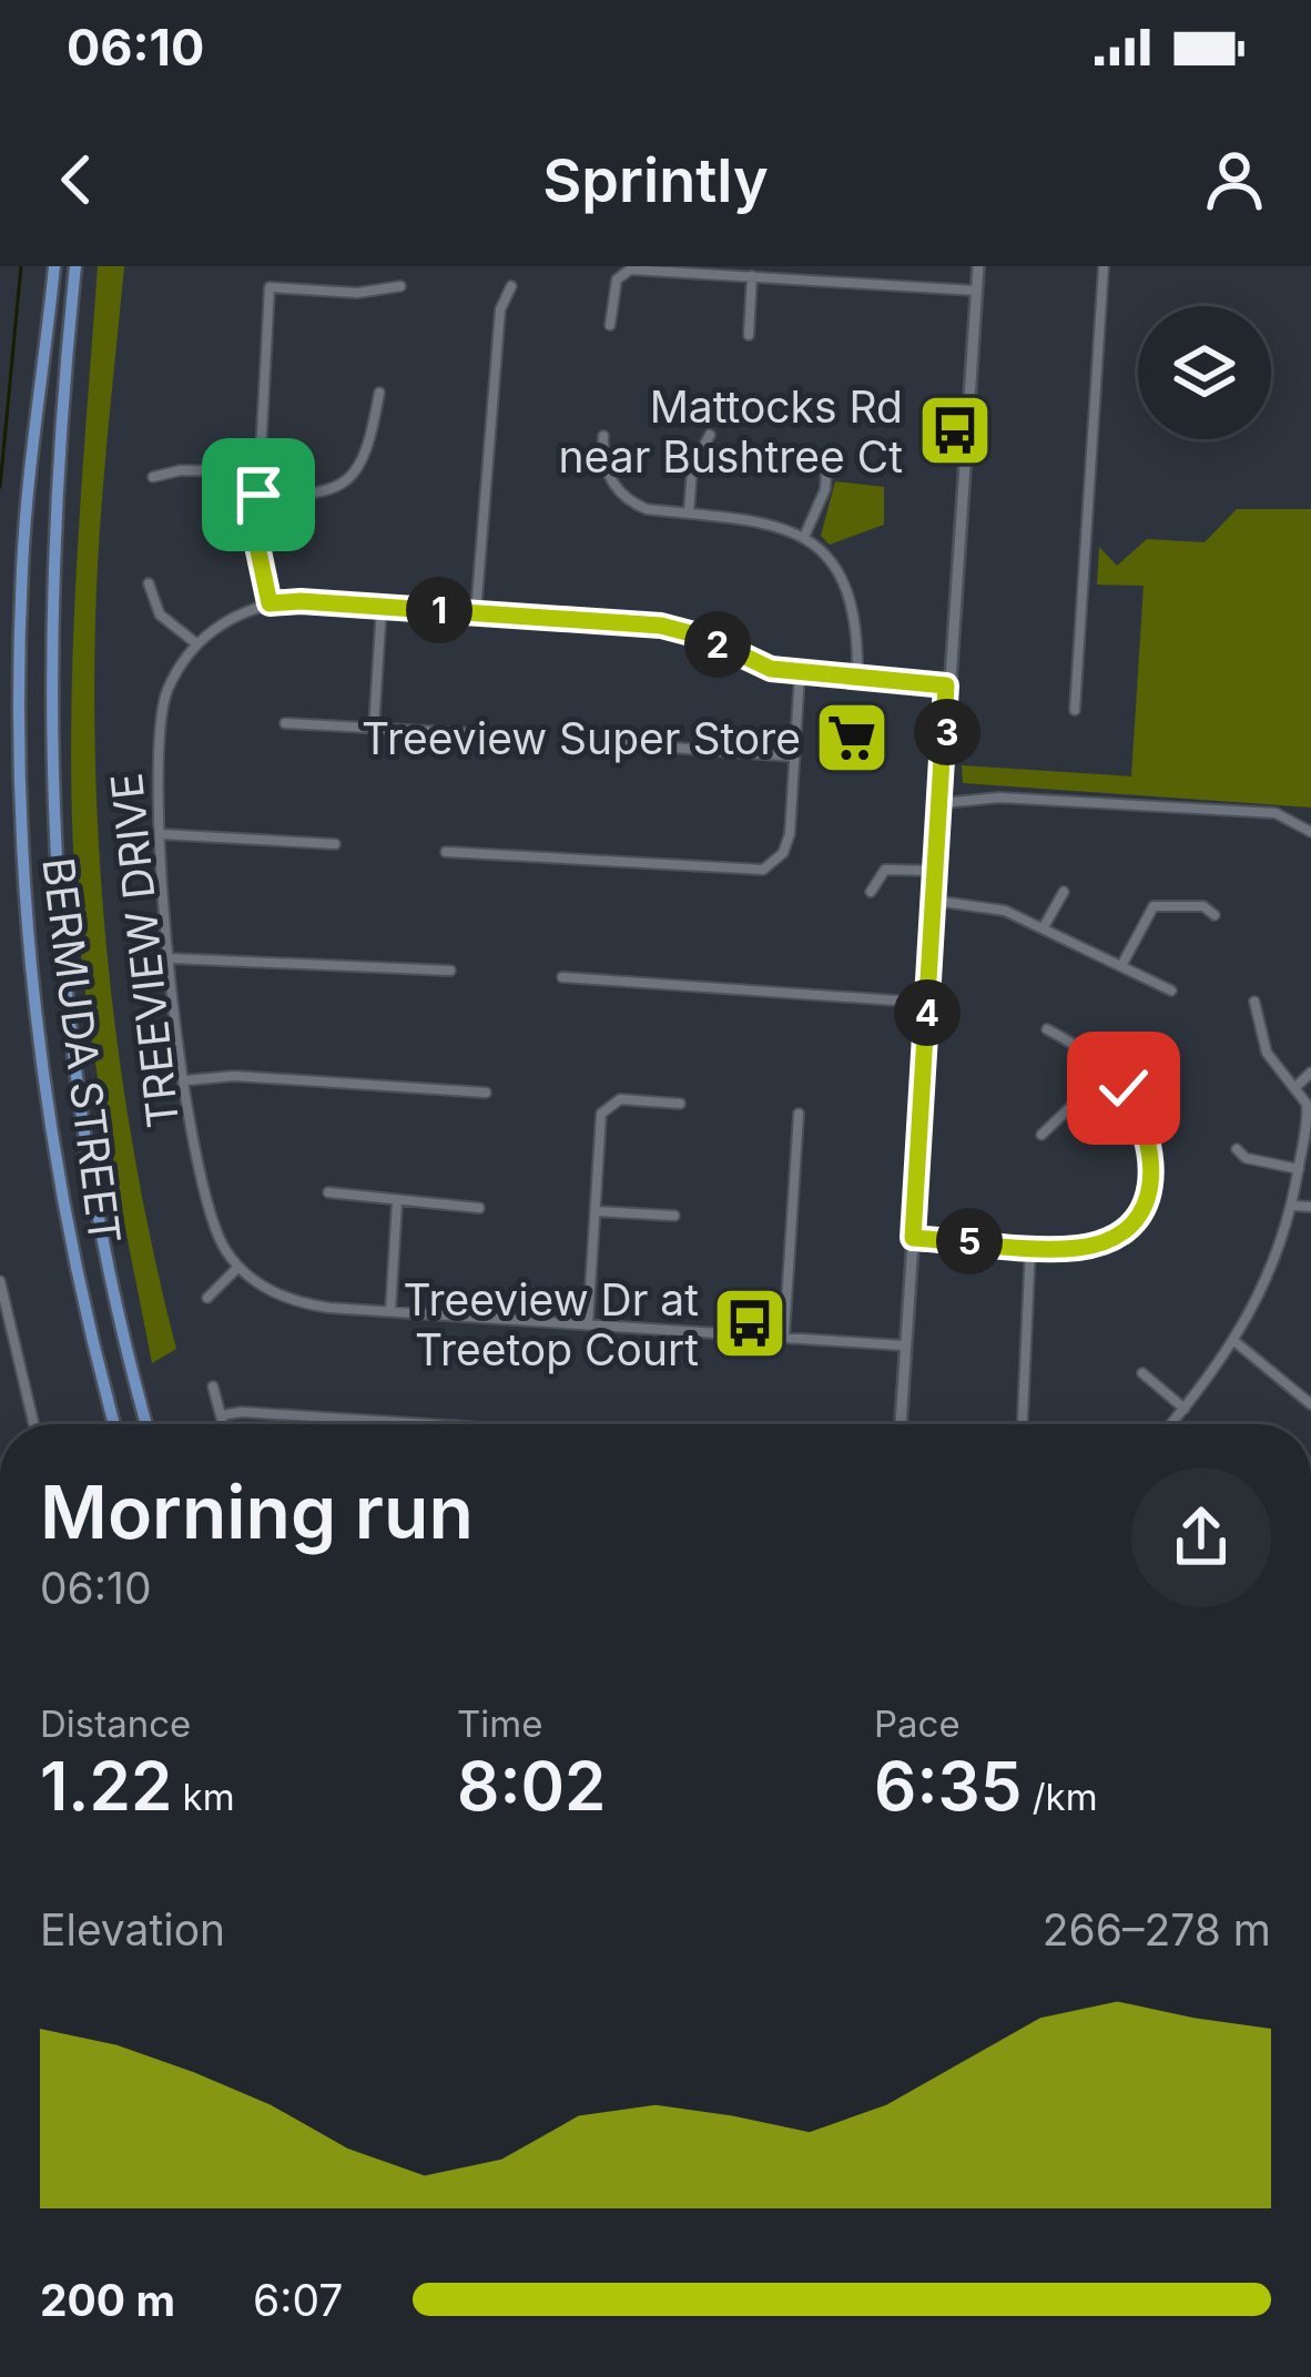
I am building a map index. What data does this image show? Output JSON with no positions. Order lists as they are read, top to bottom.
{
  "streets": {
    "main road": ["BERMUDA STREET"],
    "street": ["TREEVIEW DRIVE"]
  },
  "places": {
    "bus stop": ["Mattocks Rd near Bushtree Ct", "Treeview Dr at Treetop Court"],
    "supermarket": ["Treeview Super Store"]
  },
  "page": {
    "status": "06:10",
    "header": "Sprintly",
    "pins": [
      "1",
      "2",
      "3",
      "4",
      "5"
    ],
    "heading": ["Morning run", "06:10"],
    "stats": [
      ["Distance", "1.22 km"],
      ["Time", "8:02"],
      ["Pace", "6:35 /km"]
    ],
    "chart": ["Elevation", "266–278 m"],
    "list": [
      {
        "name": "200 m",
        "note": "6:07"
      }
    ]
  }
}
